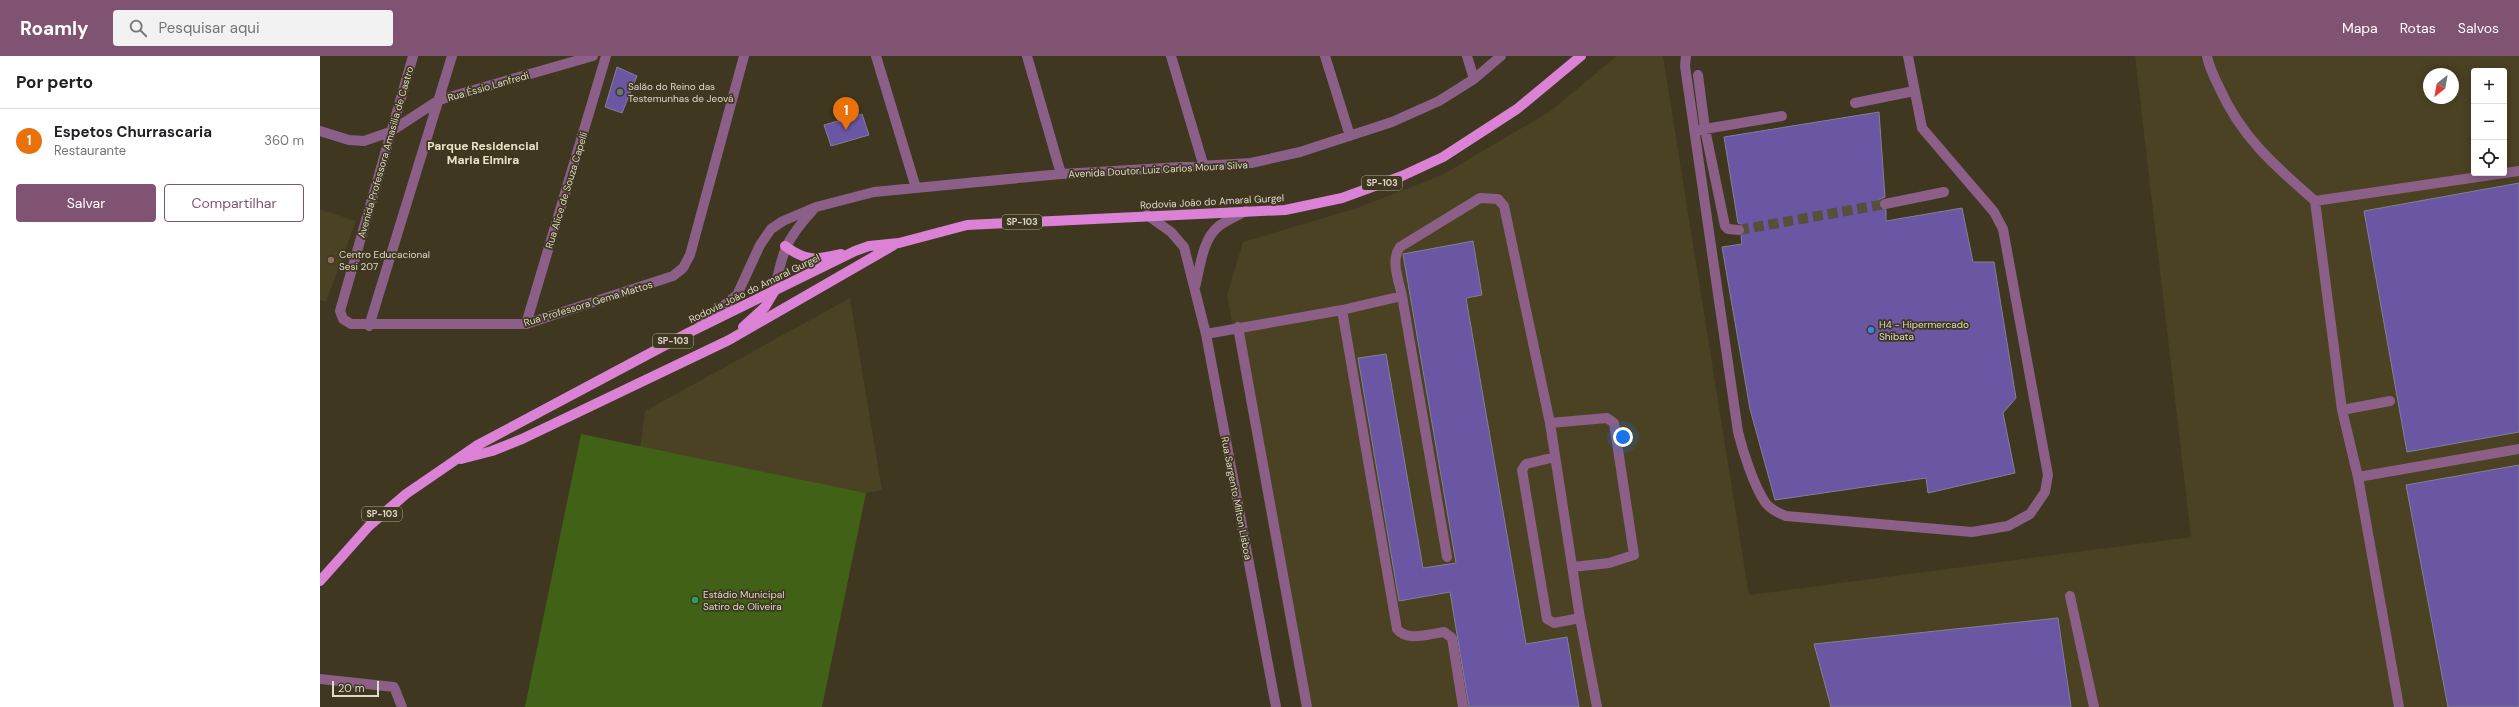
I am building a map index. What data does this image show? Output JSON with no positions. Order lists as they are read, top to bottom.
{
  "streets": {
    "main road": ["SP-103", "Rodovia João do Amaral Gurgel"],
    "street": [
      "Rua Éssio Lanfredi",
      "Avenida Professora Amasilia de Castro",
      "Avenida Doutor Luiz Carlos Moura Silva",
      "Rua Alice de Souza Capelli",
      "Rua Professora Gema Mattos",
      "Rua Sargento Milton Lisboa"
    ]
  },
  "crossings": [
    ["Rua Éssio Lanfredi", "Avenida Professora Amasilia de Castro"],
    ["Avenida Professora Amasilia de Castro", "Rua Professora Gema Mattos"],
    ["Avenida Doutor Luiz Carlos Moura Silva", "Rodovia João do Amaral Gurgel"],
    ["Rua Alice de Souza Capelli", "Rua Professora Gema Mattos"],
    ["Rodovia João do Amaral Gurgel", "Rua Sargento Milton Lisboa"]
  ],
  "districts": ["Parque Residencial Maria Elmira"],
  "places": [
    "Salão do Reino das Testemunhas de Jeová",
    "Centro Educacional Sesi 207",
    "H4 - Hipermercado Shibata",
    "Estádio Municipal Satiro de Oliveira"
  ],
  "scale_bar": "20 m",
  "north": "bottom left",
  "page": {
    "header": "Roamly",
    "search": "Pesquisar aqui",
    "nav": ["Mapa", "Rotas", "Salvos"],
    "heading": "Por perto",
    "map_buttons": ["+", "−"],
    "pins": "1",
    "list": [
      {
        "mark": "1",
        "name": "Espetos Churrascaria",
        "note": "Restaurante",
        "value": "360 m"
      }
    ],
    "buttons": ["Salvar", "Compartilhar"],
    "scale": "20 m"
  }
}
